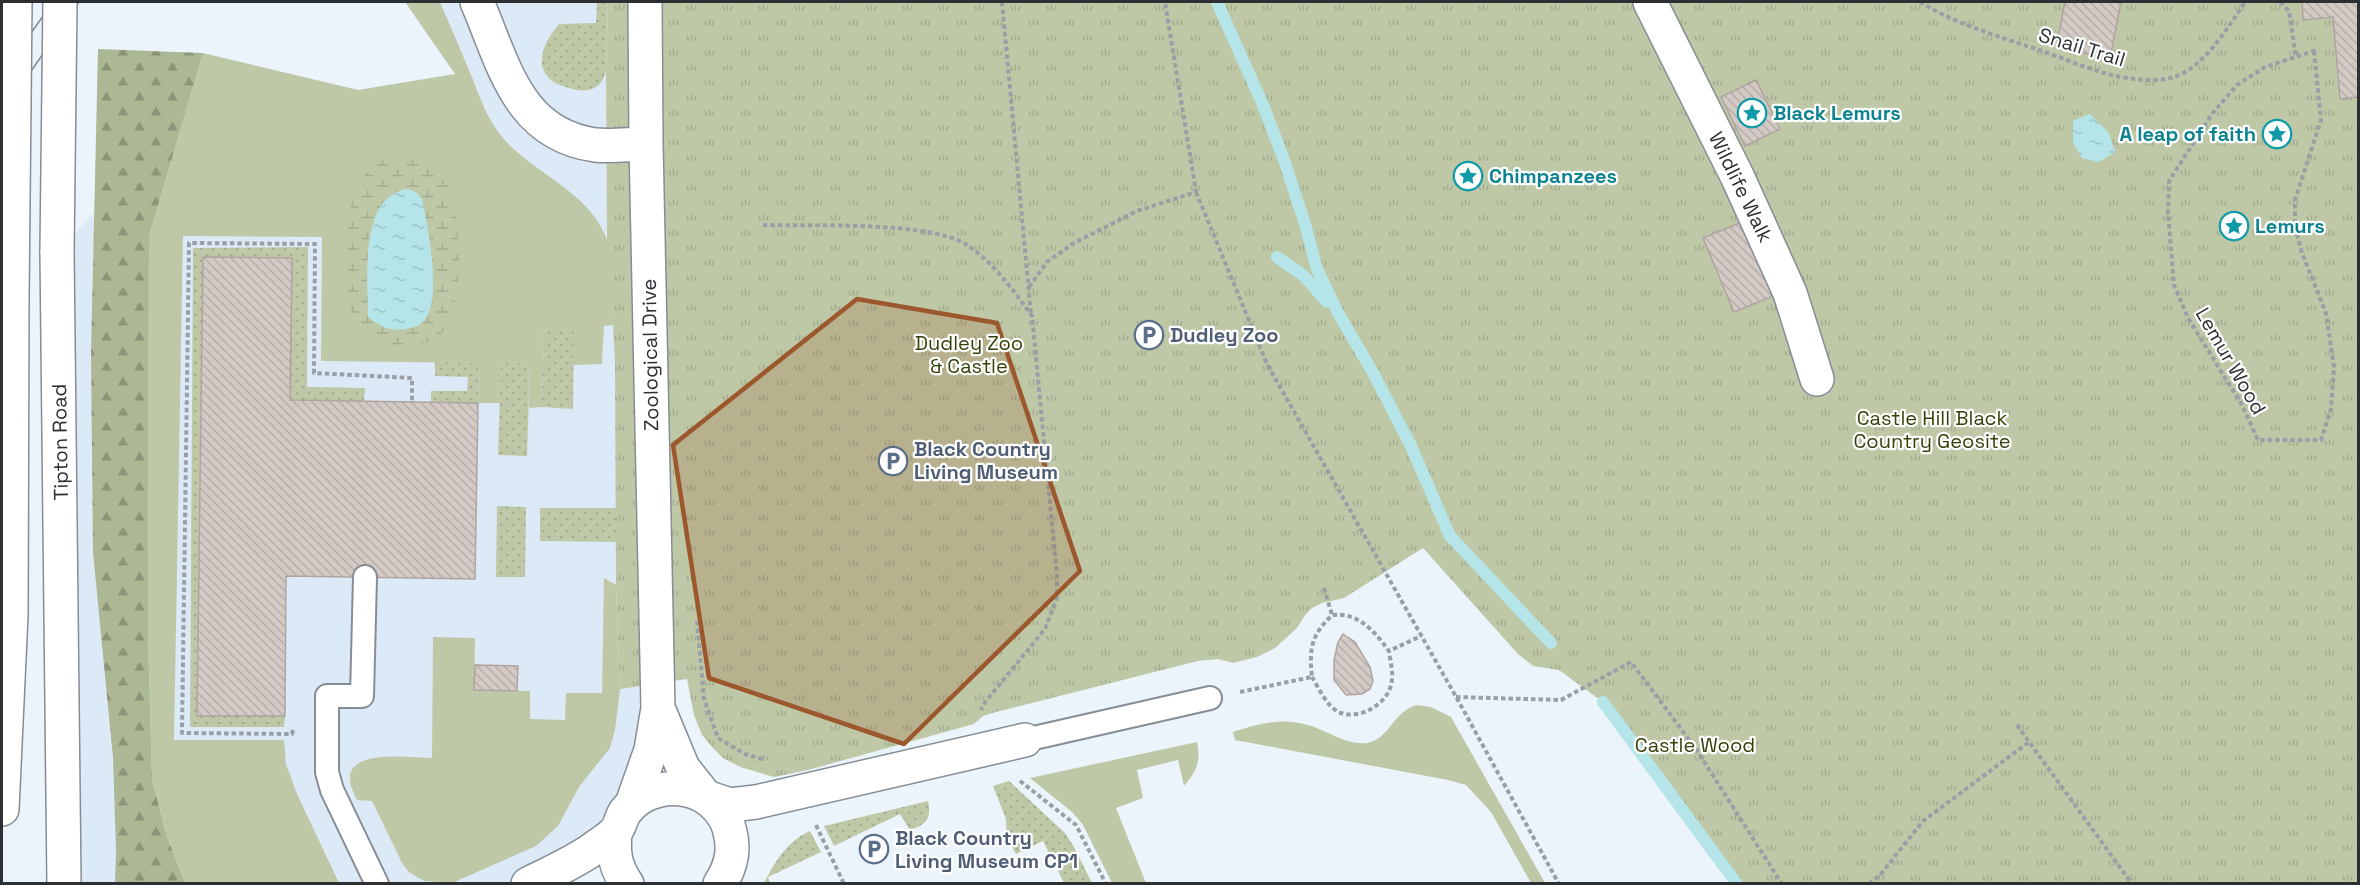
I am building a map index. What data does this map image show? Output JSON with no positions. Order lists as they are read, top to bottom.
{
  "streets": {
    "street": ["Wildlife Walk", "Zoological Drive", "Tipton Road"],
    "path": ["Snail Trail", "Lemur Wood"]
  },
  "parks": ["Dudley Zoo & Castle", "Castle Hill Black Country Geosite", "Castle Wood"],
  "places": {
    "place": [
      "Black Lemurs",
      "A leap of faith",
      "Chimpanzees",
      "Lemurs"
    ],
    "parking": ["Dudley Zoo", "Black Country Living Museum", "Black Country Living Museum CP1"]
  }
}
